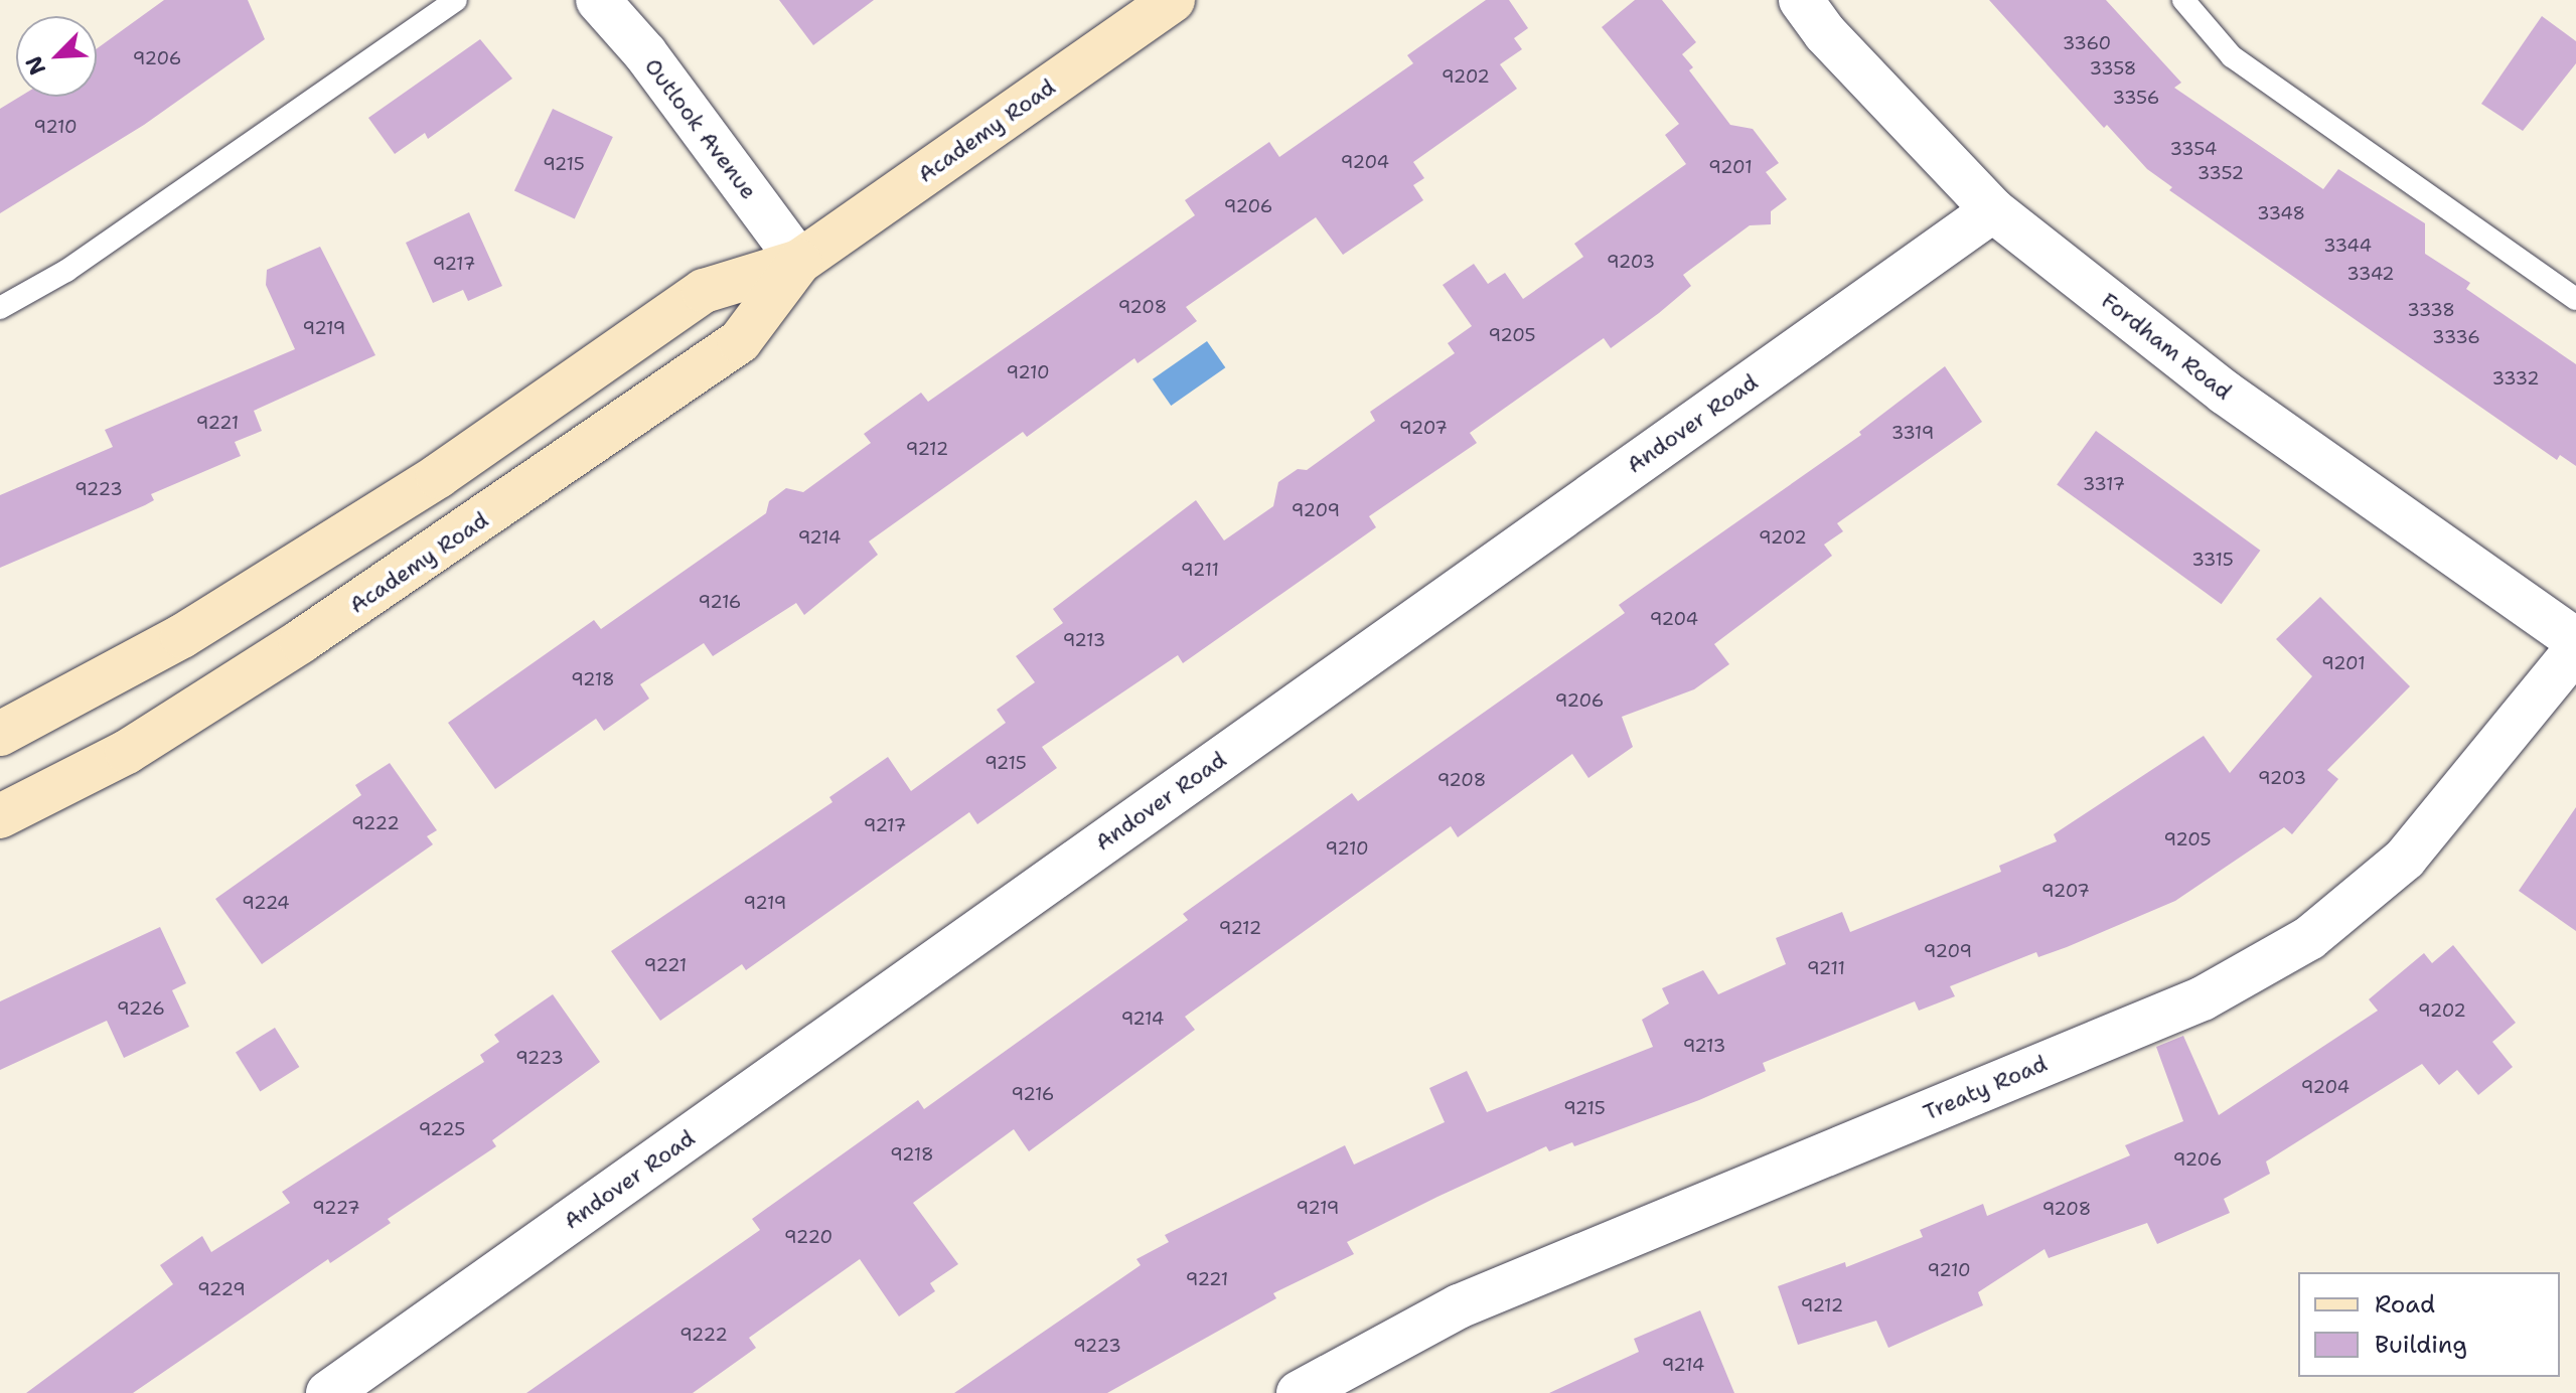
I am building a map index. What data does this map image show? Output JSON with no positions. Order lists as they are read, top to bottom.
{
  "streets": {
    "main road": ["Academy Road"],
    "street": [
      "Outlook Avenue",
      "Fordham Road",
      "Andover Road",
      "Treaty Road"
    ]
  },
  "crossings": [
    ["Outlook Avenue", "Academy Road"],
    ["Fordham Road", "Andover Road"]
  ],
  "house_numbers": [
    "3360",
    "9206",
    "3358",
    "9202",
    "3356",
    "9210",
    "3354",
    "9204",
    "9215",
    "9201",
    "3352",
    "9206",
    "3348",
    "3344",
    "9203",
    "9217",
    "3342",
    "9208",
    "3338",
    "9219",
    "9205",
    "3336",
    "9210",
    "3332",
    "9221",
    "9207",
    "3319",
    "9212",
    "3317",
    "9223",
    "9209",
    "9214",
    "9202",
    "3315",
    "9211",
    "9216",
    "9204",
    "9213",
    "9201",
    "9218",
    "9206",
    "9215",
    "9203",
    "9208",
    "9222",
    "9217",
    "9205",
    "9210",
    "9207",
    "9224",
    "9219",
    "9212",
    "9209",
    "9221",
    "9211",
    "9226",
    "9202",
    "9214",
    "9213",
    "9223",
    "9204",
    "9216",
    "9215",
    "9225",
    "9218",
    "9206",
    "9227",
    "9219",
    "9208",
    "9220",
    "9210",
    "9221",
    "9229",
    "9212",
    "9222",
    "9223",
    "9214"
  ],
  "legend": ["Road", "Building"],
  "north": "bottom left"
}
